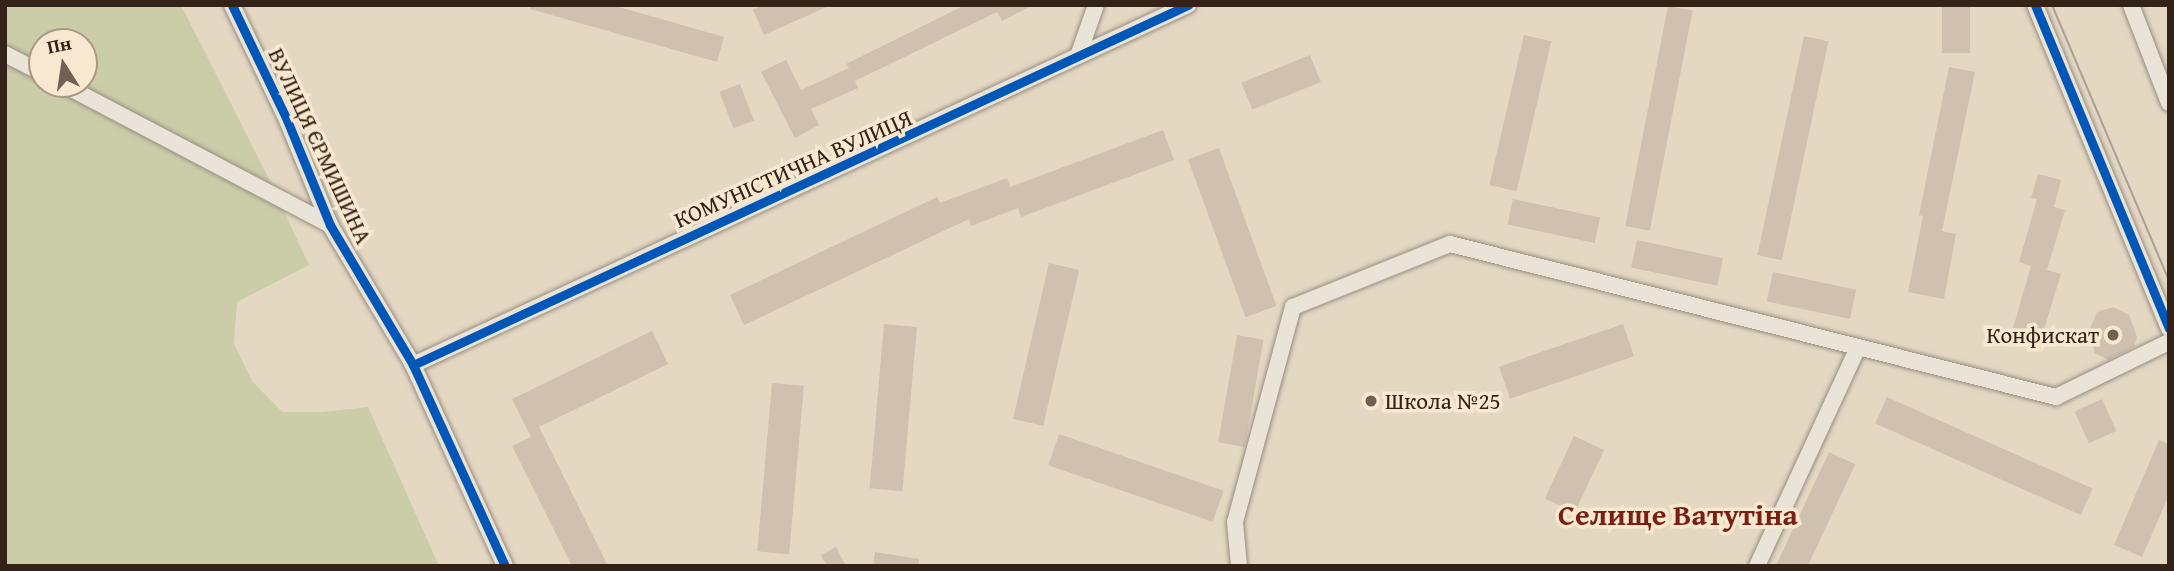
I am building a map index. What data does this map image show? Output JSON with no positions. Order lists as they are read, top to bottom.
{
  "streets": {
    "street": ["ВУЛИЦЯ ЄРМИШИНА", "КОМУНІСТИЧНА ВУЛИЦЯ"]
  },
  "crossings": [
    ["ВУЛИЦЯ ЄРМИШИНА", "КОМУНІСТИЧНА ВУЛИЦЯ"]
  ],
  "districts": ["Селище Ватутіна"],
  "places": ["Конфискат", "Школа №25"],
  "north": "top"
}
